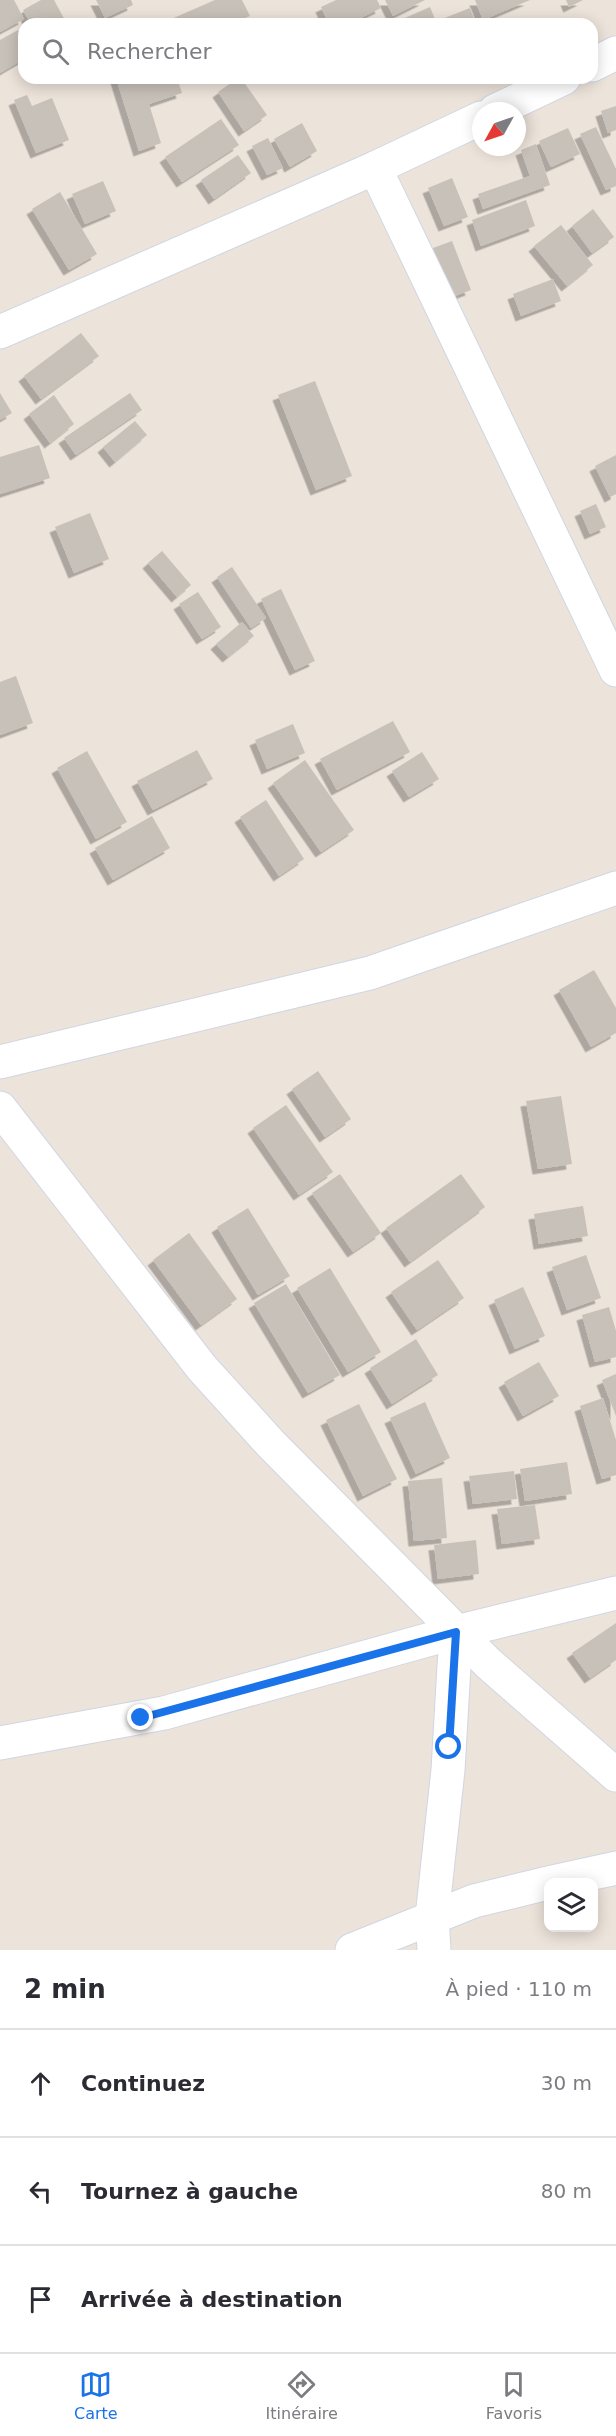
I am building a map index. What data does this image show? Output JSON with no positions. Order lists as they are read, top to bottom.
{
  "north": "bottom left",
  "page": {
    "search": "Rechercher",
    "heading": ["2 min", "À pied · 110 m"],
    "list": [
      ["Continuez", "30 m"],
      ["Tournez à gauche", "80 m"],
      "Arrivée à destination"
    ],
    "nav": ["Carte", "Itinéraire", "Favoris"]
  }
}
